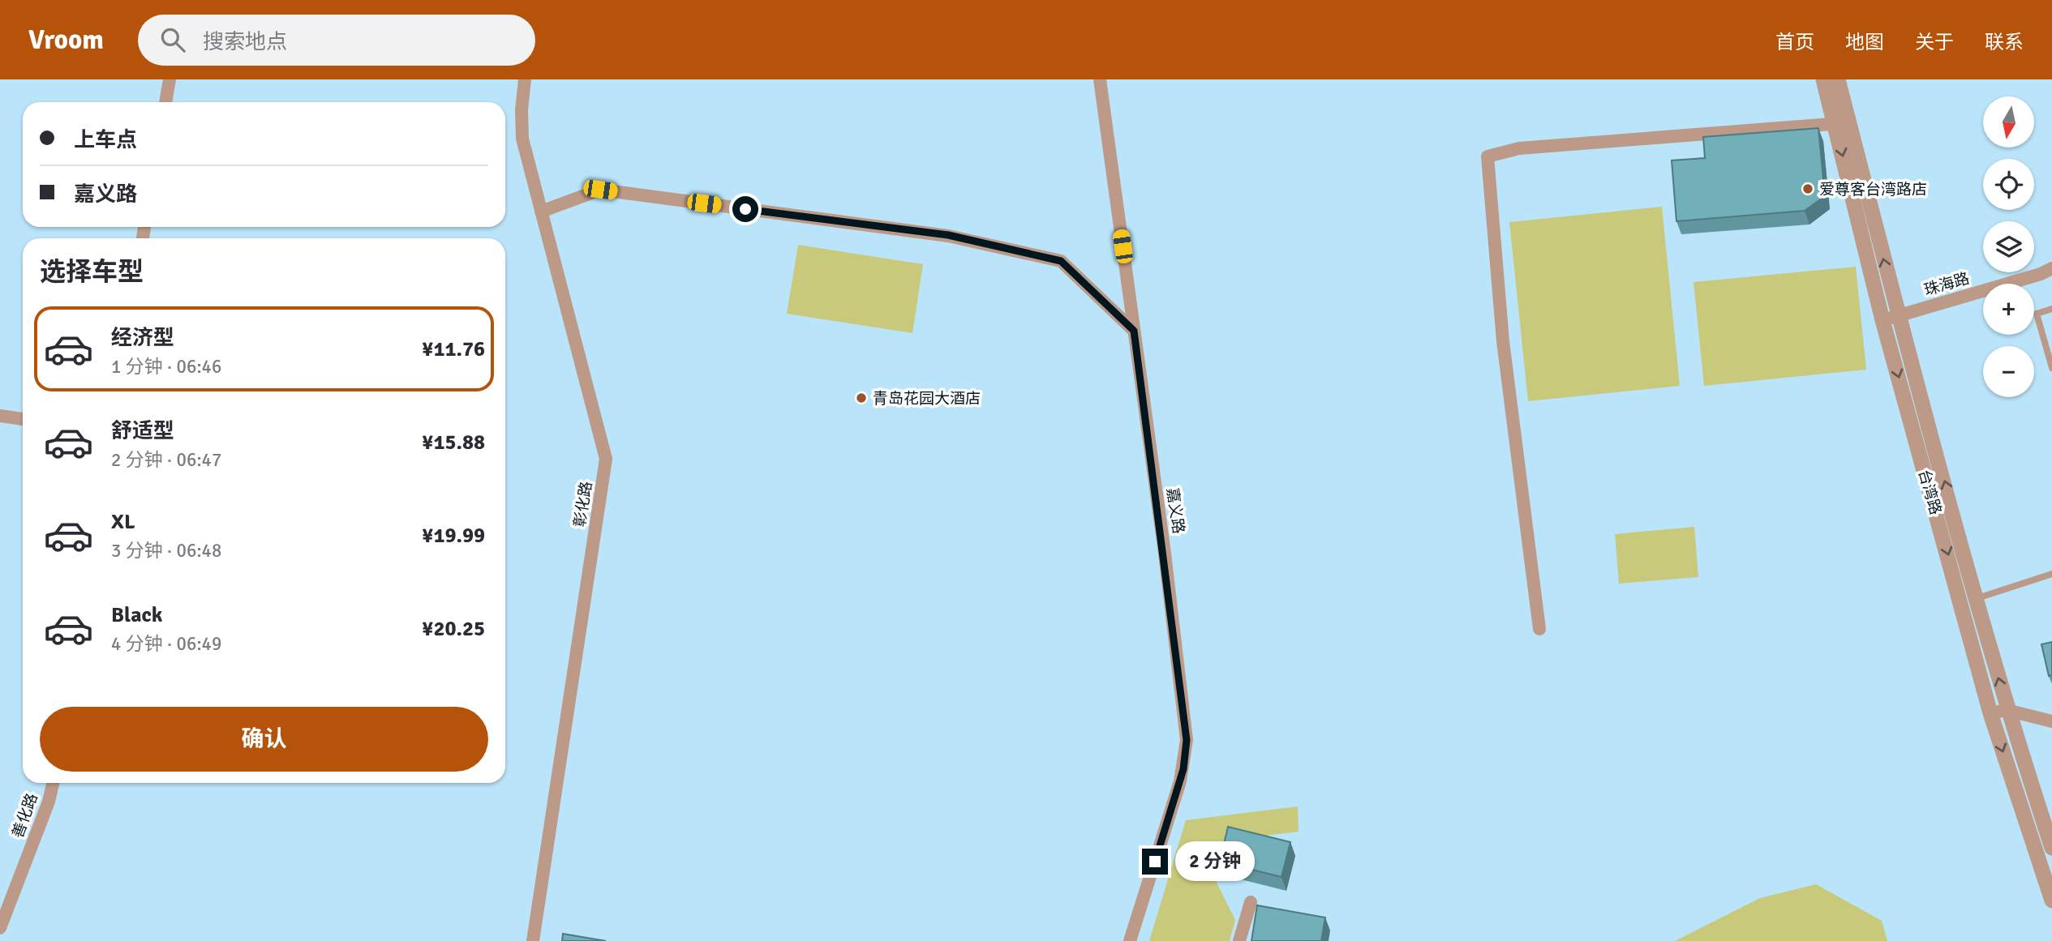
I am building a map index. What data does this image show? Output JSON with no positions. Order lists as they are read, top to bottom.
{
  "streets": {
    "street": [
      "珠海路",
      "台湾路",
      "彰化路",
      "嘉义路",
      "善化路"
    ]
  },
  "crossings": [
    ["珠海路", "台湾路"]
  ],
  "places": ["爱尊客台湾路店", "青岛花园大酒店"],
  "north": "bottom",
  "page": {
    "header": "Vroom",
    "search": "搜索地点",
    "nav": [
      "首页",
      "地图",
      "关于",
      "联系"
    ],
    "map_buttons": ["+", "−"],
    "banner": ["上车点", "嘉义路"],
    "heading": "选择车型",
    "list": [
      {
        "name": "经济型",
        "note": "1 分钟 · 06:46",
        "value": "¥11.76"
      },
      {
        "name": "舒适型",
        "note": "2 分钟 · 06:47",
        "value": "¥15.88"
      },
      {
        "name": "XL",
        "note": "3 分钟 · 06:48",
        "value": "¥19.99"
      },
      {
        "name": "Black",
        "note": "4 分钟 · 06:49",
        "value": "¥20.25"
      }
    ],
    "buttons": "确认",
    "bubble": "2 分钟"
  }
}
